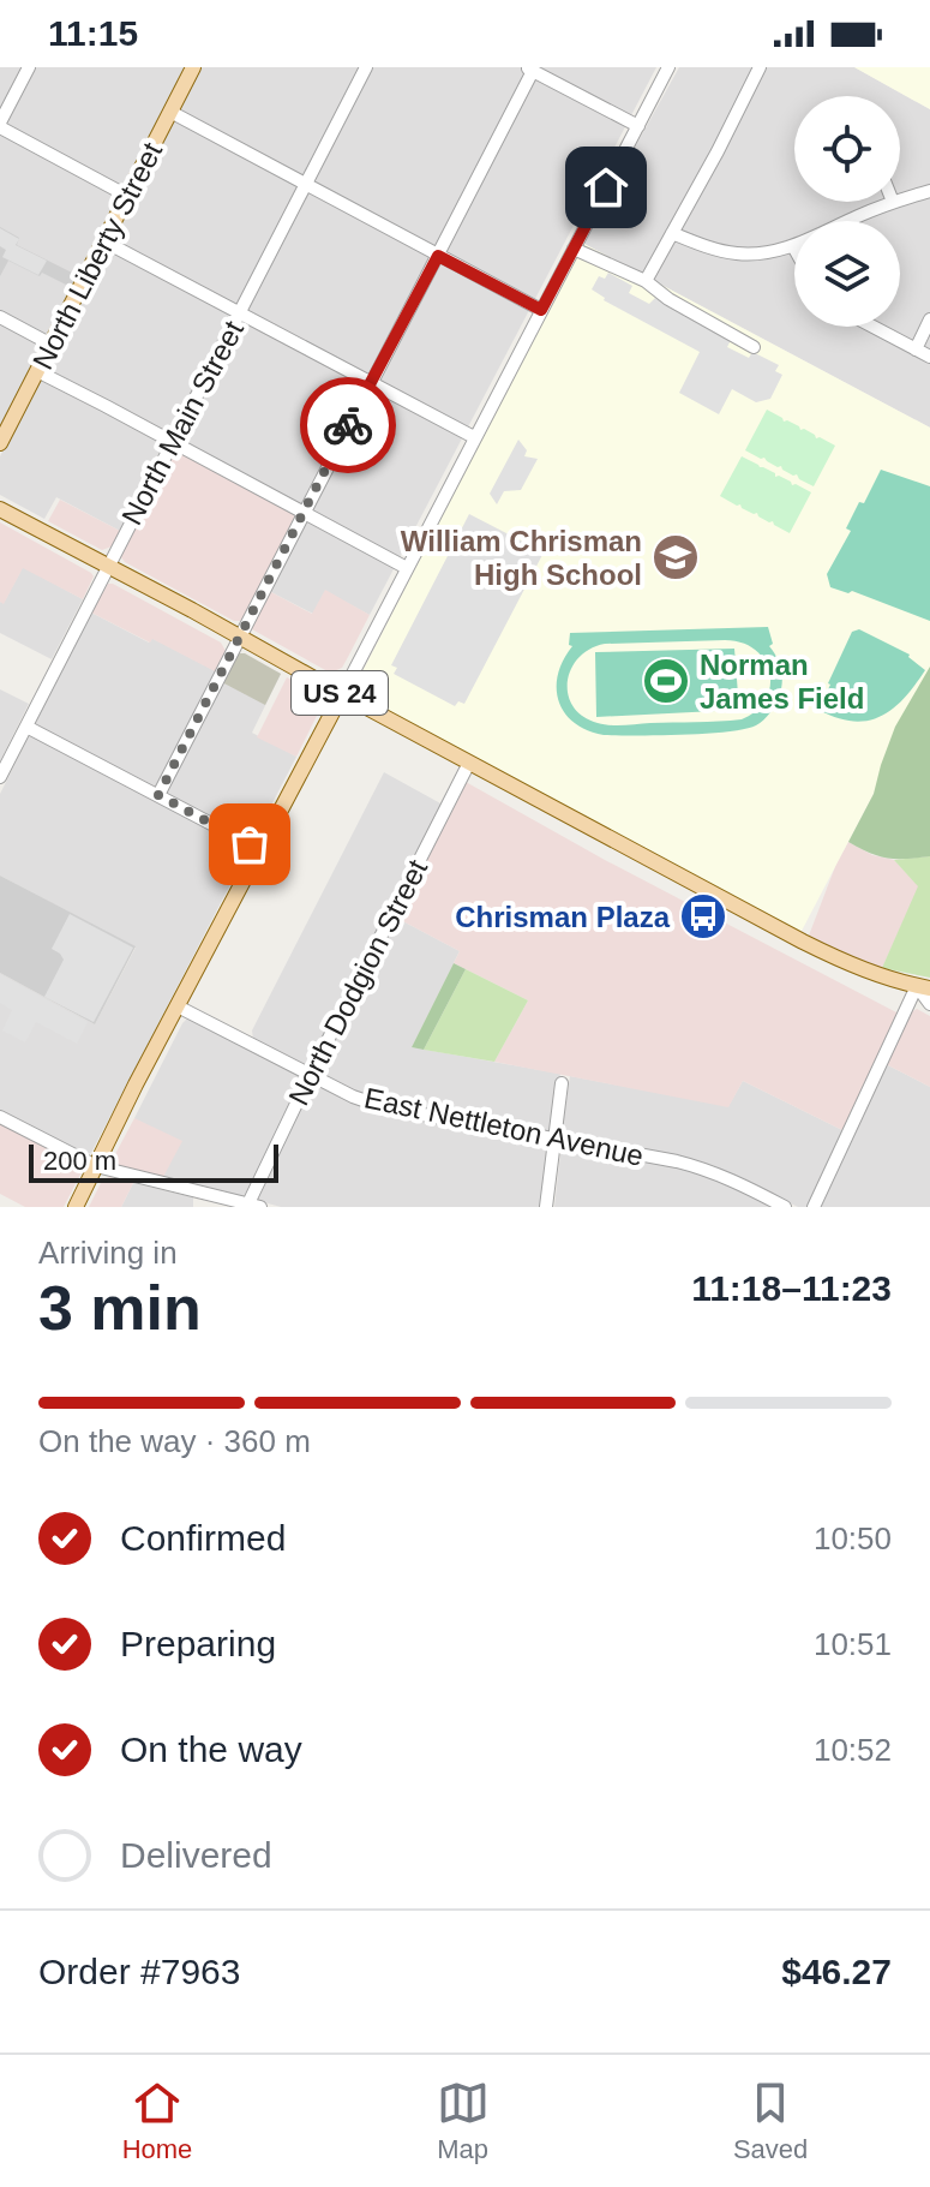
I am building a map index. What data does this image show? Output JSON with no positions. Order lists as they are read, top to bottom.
{
  "streets": {
    "main road": ["North Liberty Street", "US 24"],
    "street": ["North Main Street", "North Dodgion Street", "East Nettleton Avenue"]
  },
  "crossings": [
    ["North Main Street", "US 24"],
    ["US 24", "North Dodgion Street"],
    ["North Dodgion Street", "East Nettleton Avenue"]
  ],
  "places": {
    "school or university": ["William Chrisman High School"],
    "sports": ["Norman James Field"],
    "bus stop": ["Chrisman Plaza"]
  },
  "scale_bar": "200 m",
  "page": {
    "status": "11:15",
    "scale": "200 m",
    "heading": ["3 min", "Arriving in", "11:18–11:23"],
    "panel": ["Order #7963", "$46.27"],
    "bar": "On the way · 360 m",
    "list": [
      ["Confirmed", "10:50"],
      ["Preparing", "10:51"],
      ["On the way", "10:52"],
      "Delivered"
    ],
    "tabs": ["Home", "Map", "Saved"]
  }
}
